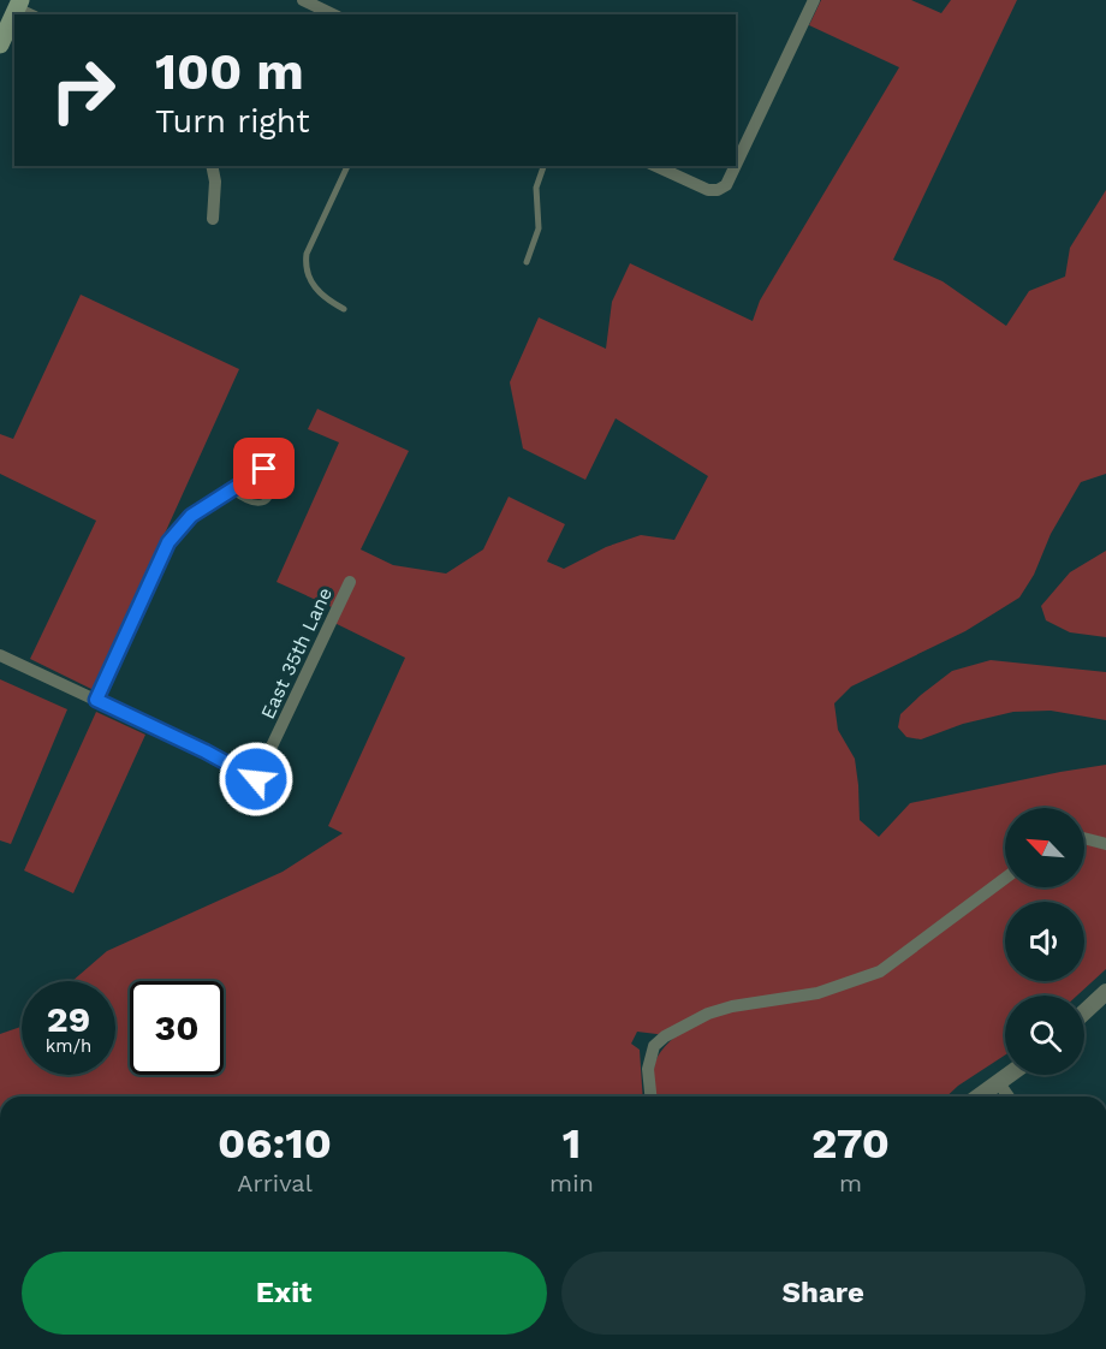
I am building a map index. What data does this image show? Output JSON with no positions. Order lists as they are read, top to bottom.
{
  "streets": {
    "street": ["East 35th Lane"]
  },
  "north": "top left",
  "page": {
    "turn": ["100 m", "Turn right"],
    "speed": "29 km/h",
    "limit": "30",
    "eta": [
      "06:10",
      "Arrival",
      "1",
      "min",
      "270",
      "m"
    ],
    "buttons": ["Exit", "Share"]
  }
}
